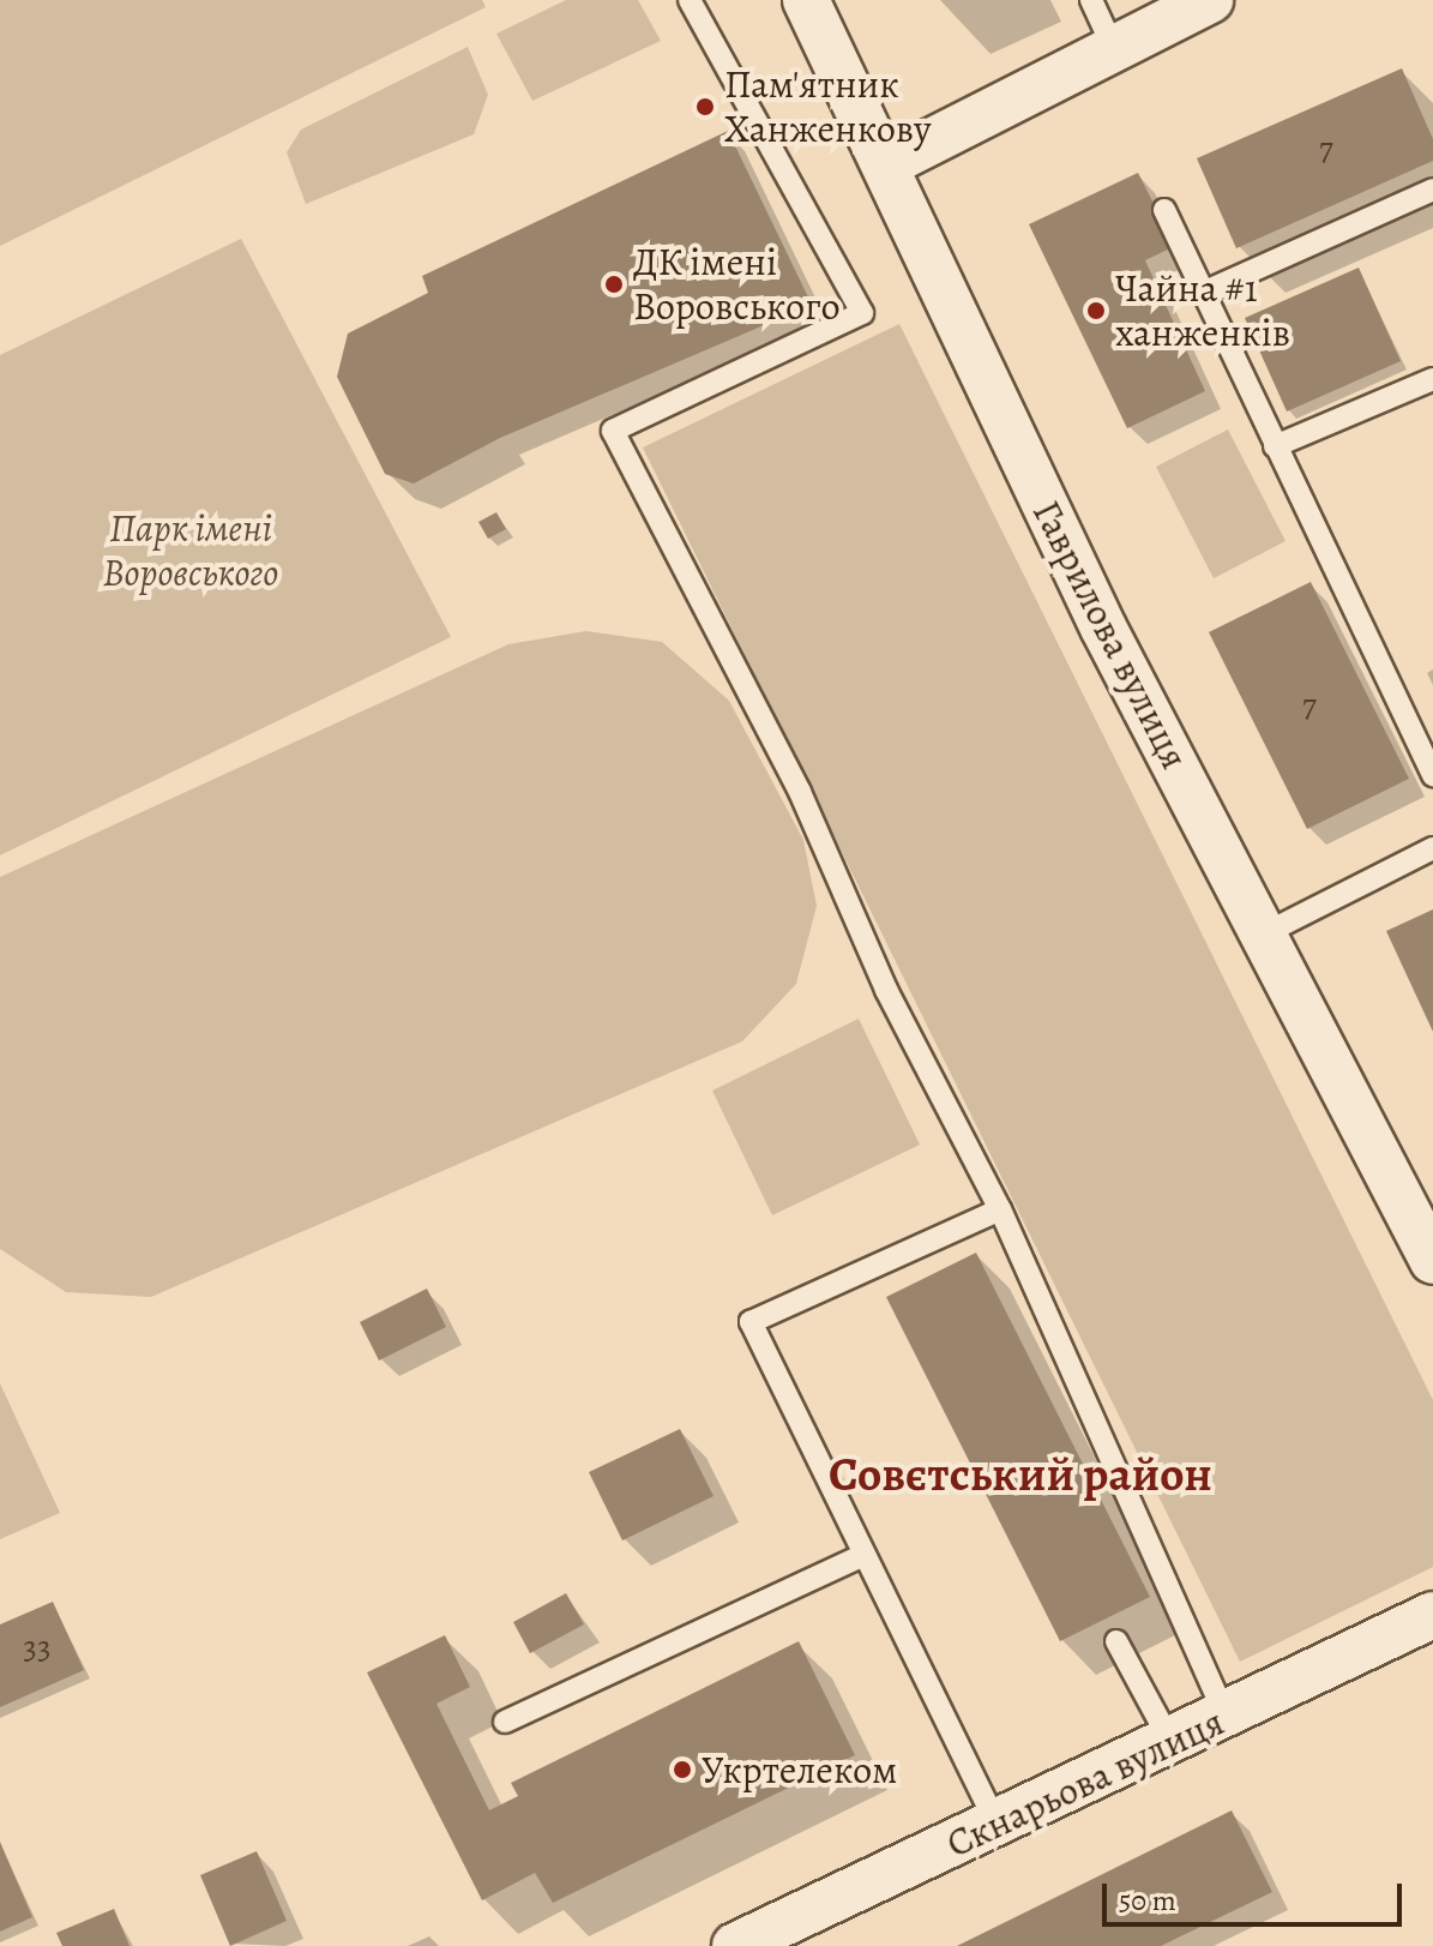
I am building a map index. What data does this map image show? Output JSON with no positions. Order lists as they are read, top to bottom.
{
  "streets": {
    "street": ["Гаврилова вулиця", "Скнарьова вулиця"]
  },
  "districts": ["Совєтський район"],
  "parks": ["Парк імені Воровського"],
  "places": [
    "Пам'ятник Ханженкову",
    "ДК імені Воровського",
    "Чайна #1 ханженків",
    "Укртелеком"
  ],
  "house_numbers": ["7", "7", "33"],
  "scale_bar": "50 m"
}
